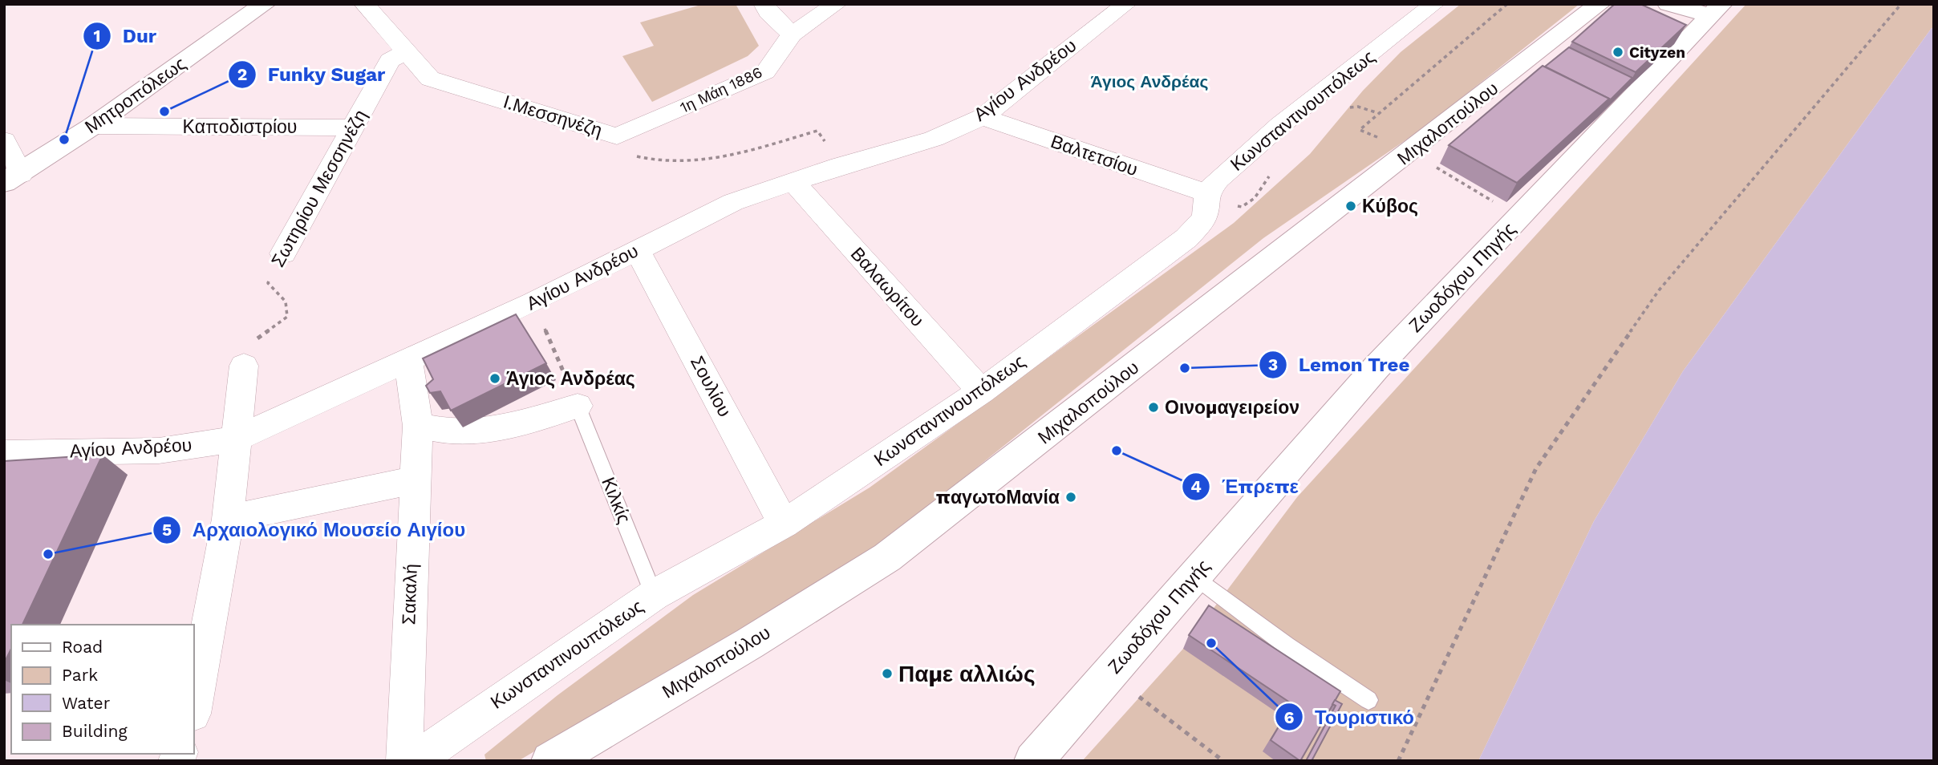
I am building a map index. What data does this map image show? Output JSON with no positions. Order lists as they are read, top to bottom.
{
  "streets": {
    "street": [
      "Αγίου Ανδρέου",
      "1η Μάη 1886",
      "Μητροπόλεως",
      "Κωνσταντινουπόλεως",
      "Ι.Μεσσηνέζη",
      "Μιχαλοπούλου",
      "Καποδιστρίου",
      "Βαλτετσίου",
      "Σωτηρίου Μεσσηνέζη",
      "Ζωοδόχου Πηγής",
      "Βαλαωρίτου",
      "Σουλίου",
      "Σακαλή"
    ],
    "lane": ["Κιλκίς"]
  },
  "crossings": [
    ["Αγίου Ανδρέου", "Ι.Μεσσηνέζη"],
    ["Αγίου Ανδρέου", "Βαλτετσίου"],
    ["Αγίου Ανδρέου", "Βαλαωρίτου"],
    ["Αγίου Ανδρέου", "Σουλίου"],
    ["Αγίου Ανδρέου", "Σακαλή"],
    ["1η Μάη 1886", "Ι.Μεσσηνέζη"],
    ["Μητροπόλεως", "Καποδιστρίου"],
    ["Κωνσταντινουπόλεως", "Βαλτετσίου"],
    ["Κωνσταντινουπόλεως", "Βαλαωρίτου"],
    ["Κωνσταντινουπόλεως", "Σουλίου"],
    ["Κωνσταντινουπόλεως", "Κιλκίς"],
    ["Ι.Μεσσηνέζη", "Σωτηρίου Μεσσηνέζη"],
    ["Καποδιστρίου", "Σωτηρίου Μεσσηνέζη"]
  ],
  "districts": ["Άγιος Ανδρέας"],
  "places": [
    "Cityzen",
    "Funky Sugar",
    "Dur",
    "Κύβος",
    "Lemon Tree",
    "Άγιος Ανδρέας",
    "Οινομαγειρείον",
    "Έπρεπε",
    "παγωτοΜανία",
    "Αρχαιολογικό Μουσείο Αιγίου",
    "Τουριστικό",
    "Παμε αλλιώς"
  ],
  "legend": [
    "Road",
    "Park",
    "Water",
    "Building"
  ]
}
